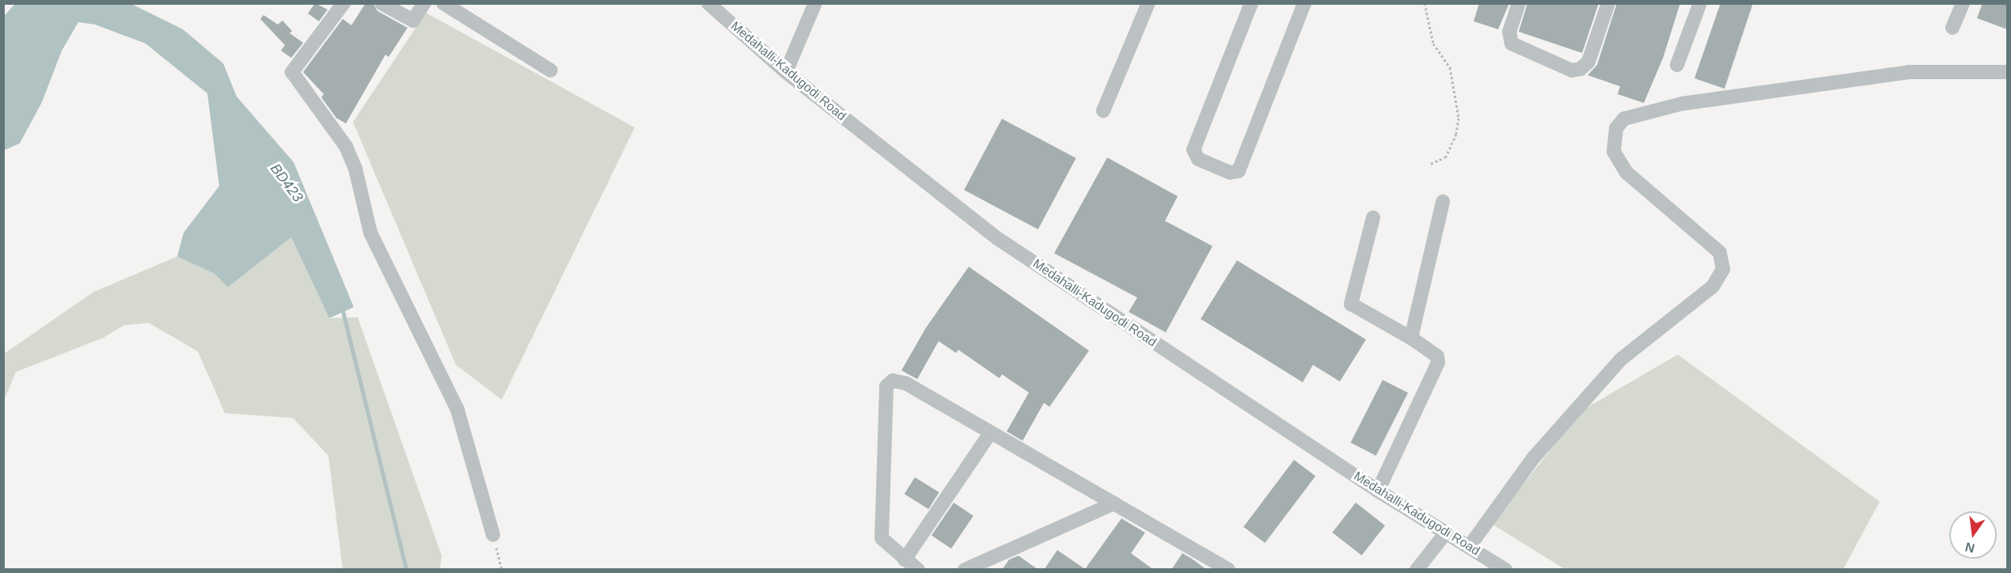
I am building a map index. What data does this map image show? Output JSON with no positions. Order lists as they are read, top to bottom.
{
  "streets": {
    "street": ["Medahalli-Kadugodi Road"]
  },
  "water": ["BD423"],
  "north": "bottom"
}
